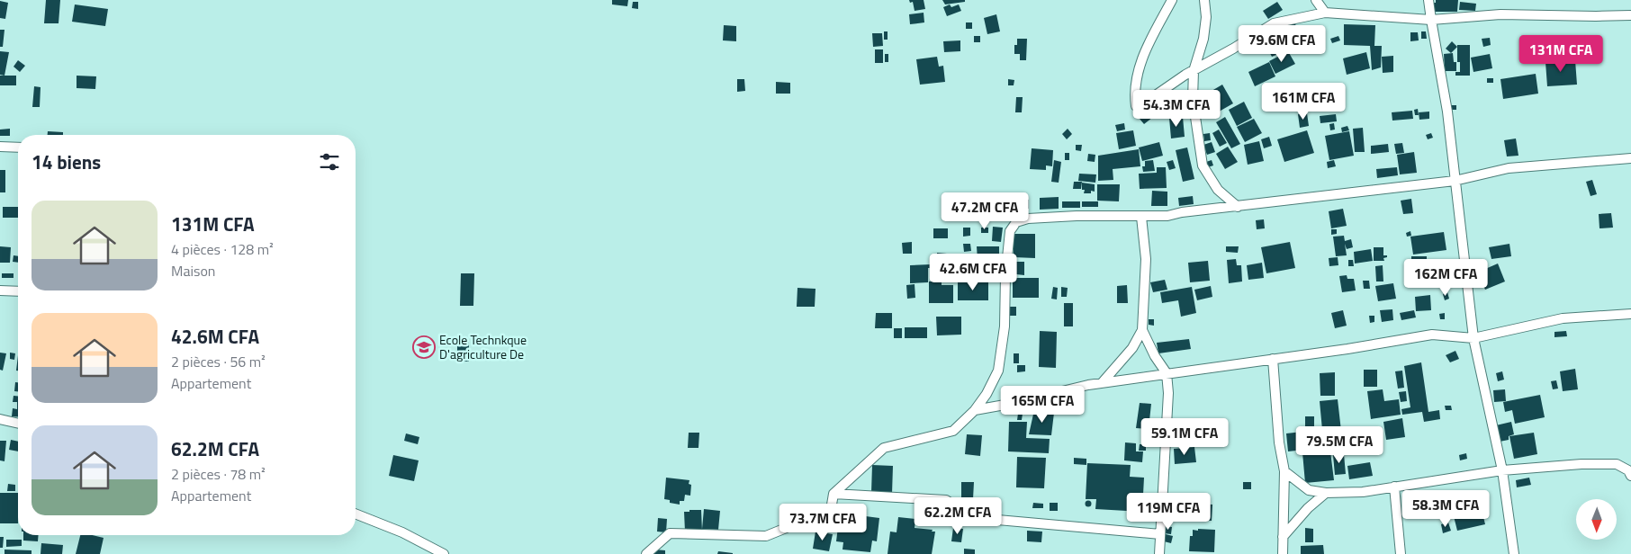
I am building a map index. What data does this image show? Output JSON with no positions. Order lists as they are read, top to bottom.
{
  "places": {
    "school or university": ["Ecole Technkque D'agriculture De"]
  },
  "north": "bottom",
  "page": {
    "price": [
      "79.6M CFA",
      "131M CFA",
      "161M CFA",
      "54.3M CFA",
      "47.2M CFA",
      "42.6M CFA",
      "162M CFA",
      "165M CFA",
      "59.1M CFA",
      "79.5M CFA",
      "58.3M CFA",
      "119M CFA",
      "62.2M CFA",
      "73.7M CFA"
    ],
    "heading": "14 biens",
    "list": [
      {
        "name": "131M CFA",
        "note": "4 pièces · 128 m² · Maison"
      },
      {
        "name": "42.6M CFA",
        "note": "2 pièces · 56 m² · Appartement"
      },
      {
        "name": "62.2M CFA",
        "note": "2 pièces · 78 m² · Appartement"
      }
    ]
  }
}
